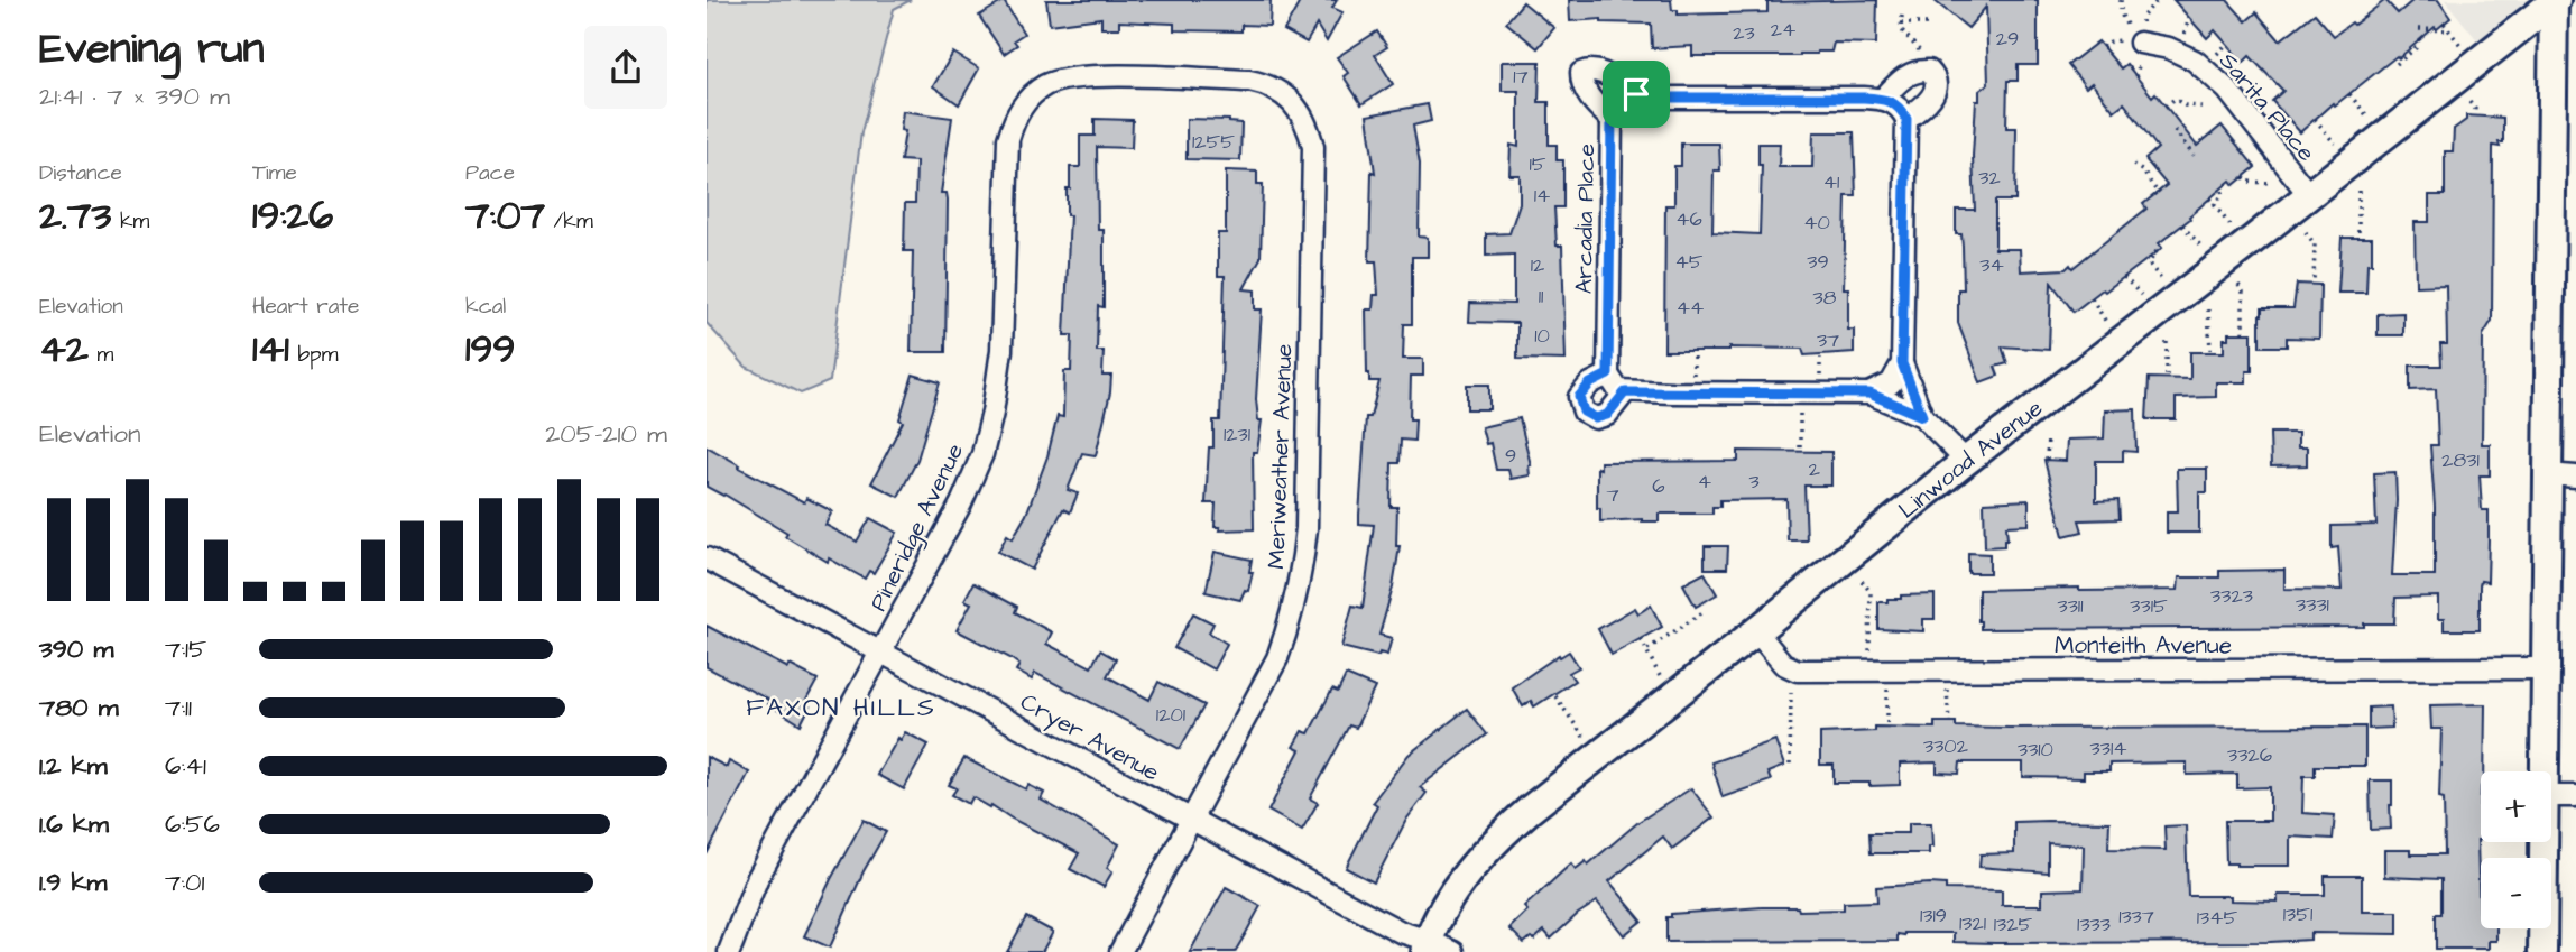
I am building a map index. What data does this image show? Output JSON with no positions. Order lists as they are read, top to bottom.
{
  "streets": {
    "main road": ["Linwood Avenue"],
    "street": [
      "Sarita Place",
      "Arcadia Place",
      "Meriweather Avenue",
      "Pineridge Avenue",
      "Monteith Avenue",
      "Cryer Avenue"
    ]
  },
  "crossings": [
    ["Sarita Place", "Linwood Avenue"],
    ["Meriweather Avenue", "Pineridge Avenue"],
    ["Meriweather Avenue", "Cryer Avenue"],
    ["Linwood Avenue", "Monteith Avenue"],
    ["Linwood Avenue", "Cryer Avenue"],
    ["Pineridge Avenue", "Cryer Avenue"]
  ],
  "districts": ["FAXON HILLS"],
  "house_numbers": [
    "24",
    "23",
    "29",
    "17",
    "1255",
    "15",
    "32",
    "41",
    "14",
    "46",
    "40",
    "45",
    "39",
    "12",
    "34",
    "11",
    "38",
    "44",
    "10",
    "37",
    "1231",
    "9",
    "2831",
    "2",
    "4",
    "3",
    "6",
    "7",
    "3323",
    "3331",
    "3311",
    "3315",
    "1201",
    "3302",
    "3314",
    "3310",
    "3326",
    "1351",
    "1319",
    "1337",
    "1345",
    "1321",
    "1325",
    "1333"
  ],
  "page": {
    "heading": ["Evening run", "21:41 · 7 × 390 m"],
    "stats": [
      ["Distance", "2.73 km"],
      ["Time", "19:26"],
      ["Pace", "7:07 /km"],
      ["Elevation", "42 m"],
      ["Heart rate", "141 bpm"],
      ["kcal", "199"]
    ],
    "chart": ["Elevation", "205–210 m"],
    "list": [
      {
        "name": "390 m",
        "note": "7:15"
      },
      {
        "name": "780 m",
        "note": "7:11"
      },
      {
        "name": "1.2 km",
        "note": "6:41"
      },
      {
        "name": "1.6 km",
        "note": "6:56"
      },
      {
        "name": "1.9 km",
        "note": "7:01"
      }
    ],
    "map_buttons": ["+", "−"]
  }
}
